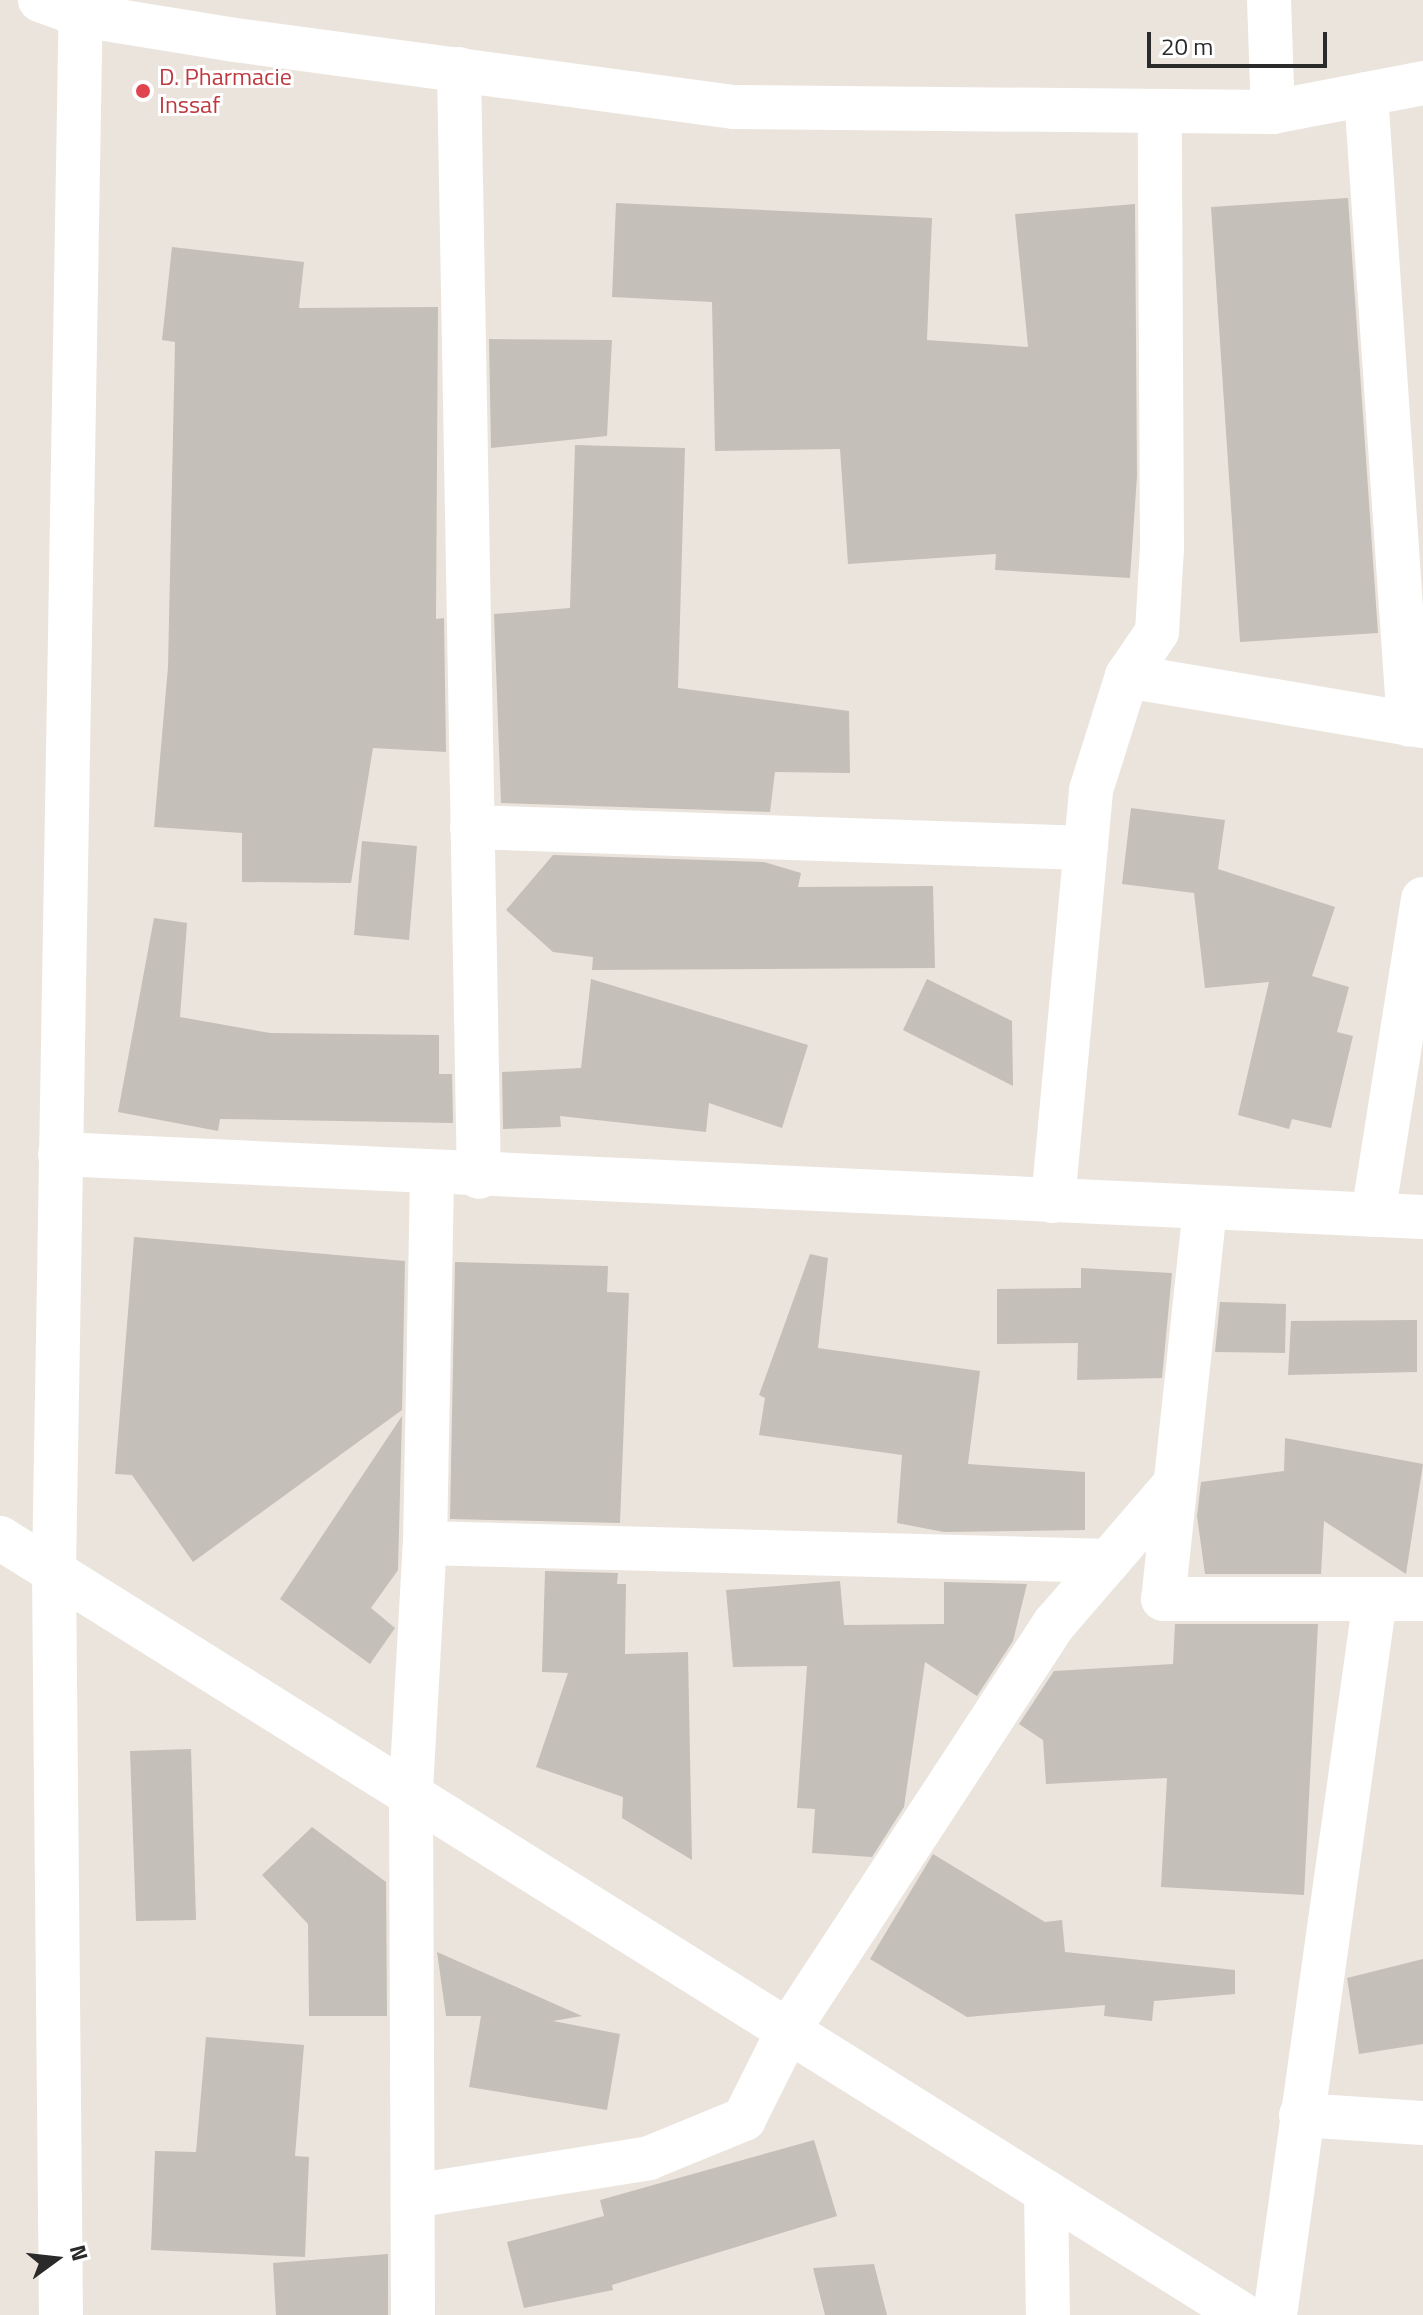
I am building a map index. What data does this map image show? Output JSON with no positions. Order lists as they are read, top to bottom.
{
  "places": ["D. Pharmacie Inssaf"],
  "scale_bar": "20 m",
  "north": "right"
}
